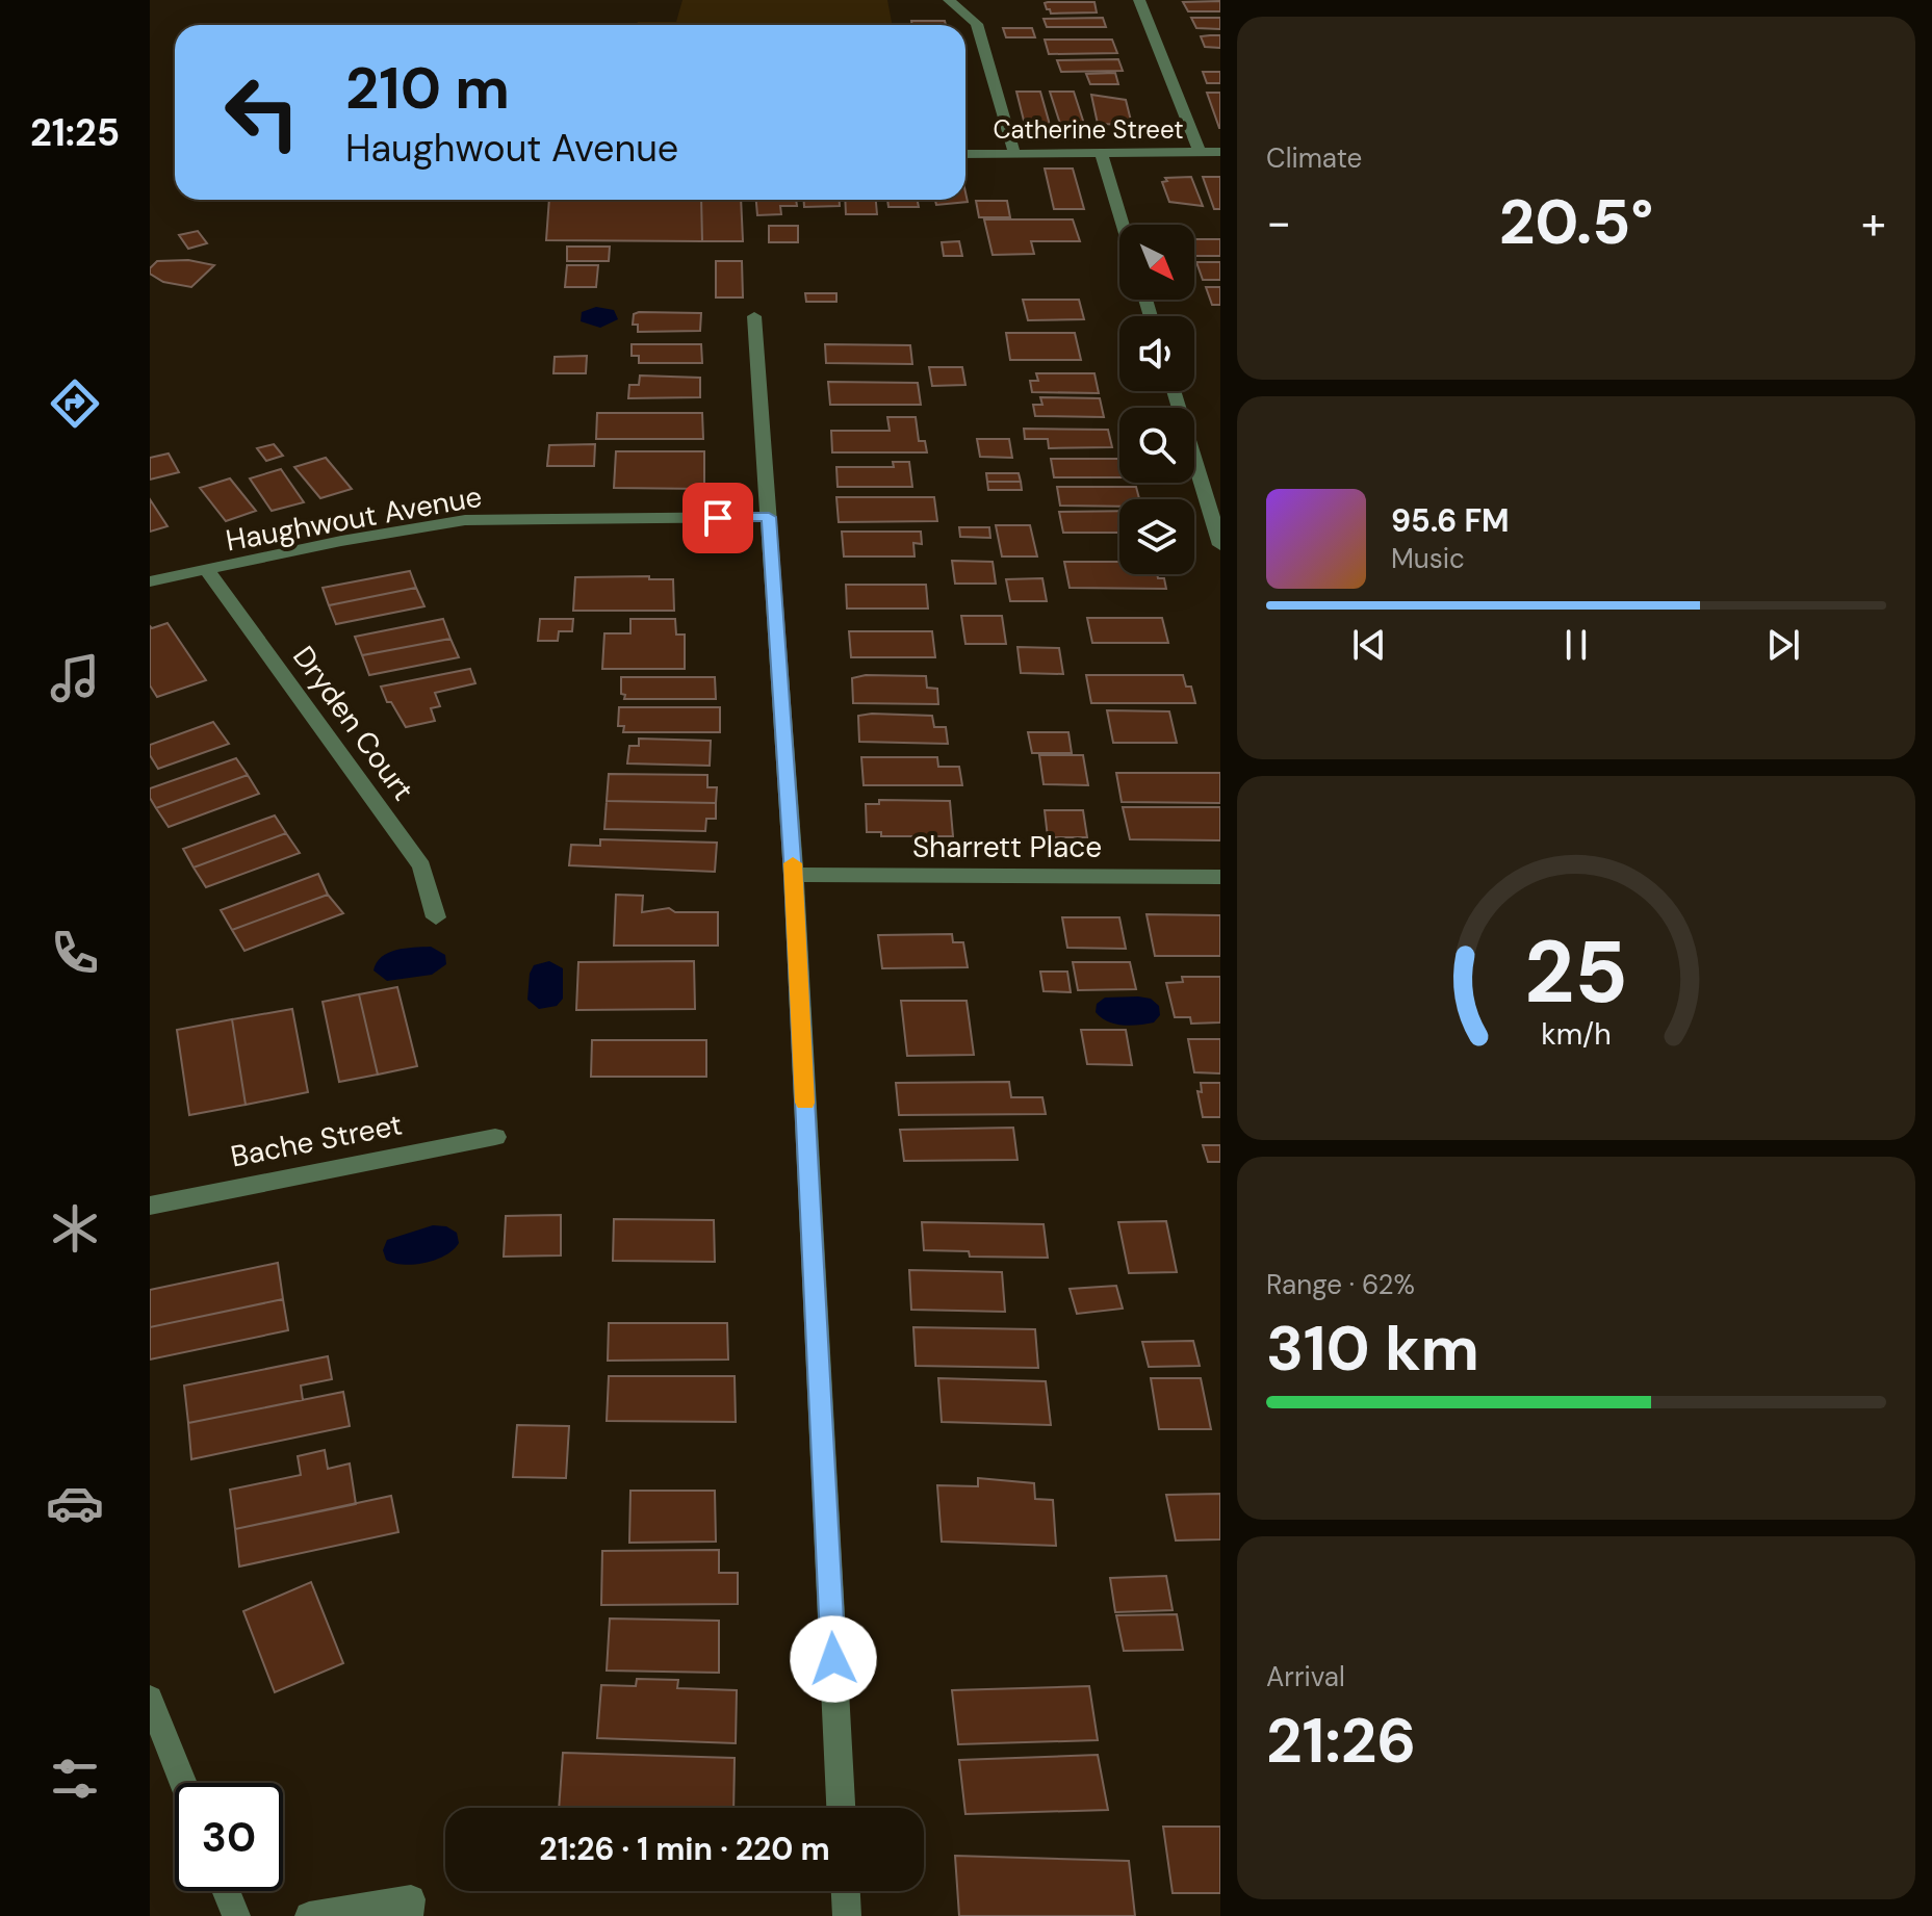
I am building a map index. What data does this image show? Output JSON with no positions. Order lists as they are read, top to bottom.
{
  "streets": {
    "street": [
      "Catherine Street",
      "Haughwout Avenue",
      "Dryden Court",
      "Sharrett Place",
      "Bache Street"
    ]
  },
  "crossings": [
    ["Haughwout Avenue", "Dryden Court"]
  ],
  "north": "bottom right",
  "page": {
    "tabs": "21:25",
    "tile": [
      "Climate",
      ["Range · 62%", "310 km"],
      ["Arrival", "21:26"]
    ],
    "turn": ["210 m", "Haughwout Avenue"],
    "heat": ["−", "20.5°", "+"],
    "song": ["95.6 FM", "Music"],
    "limit": "30",
    "trip": "21:26 · 1 min · 220 m",
    "gauge": ["25", "km/h"]
  }
}
